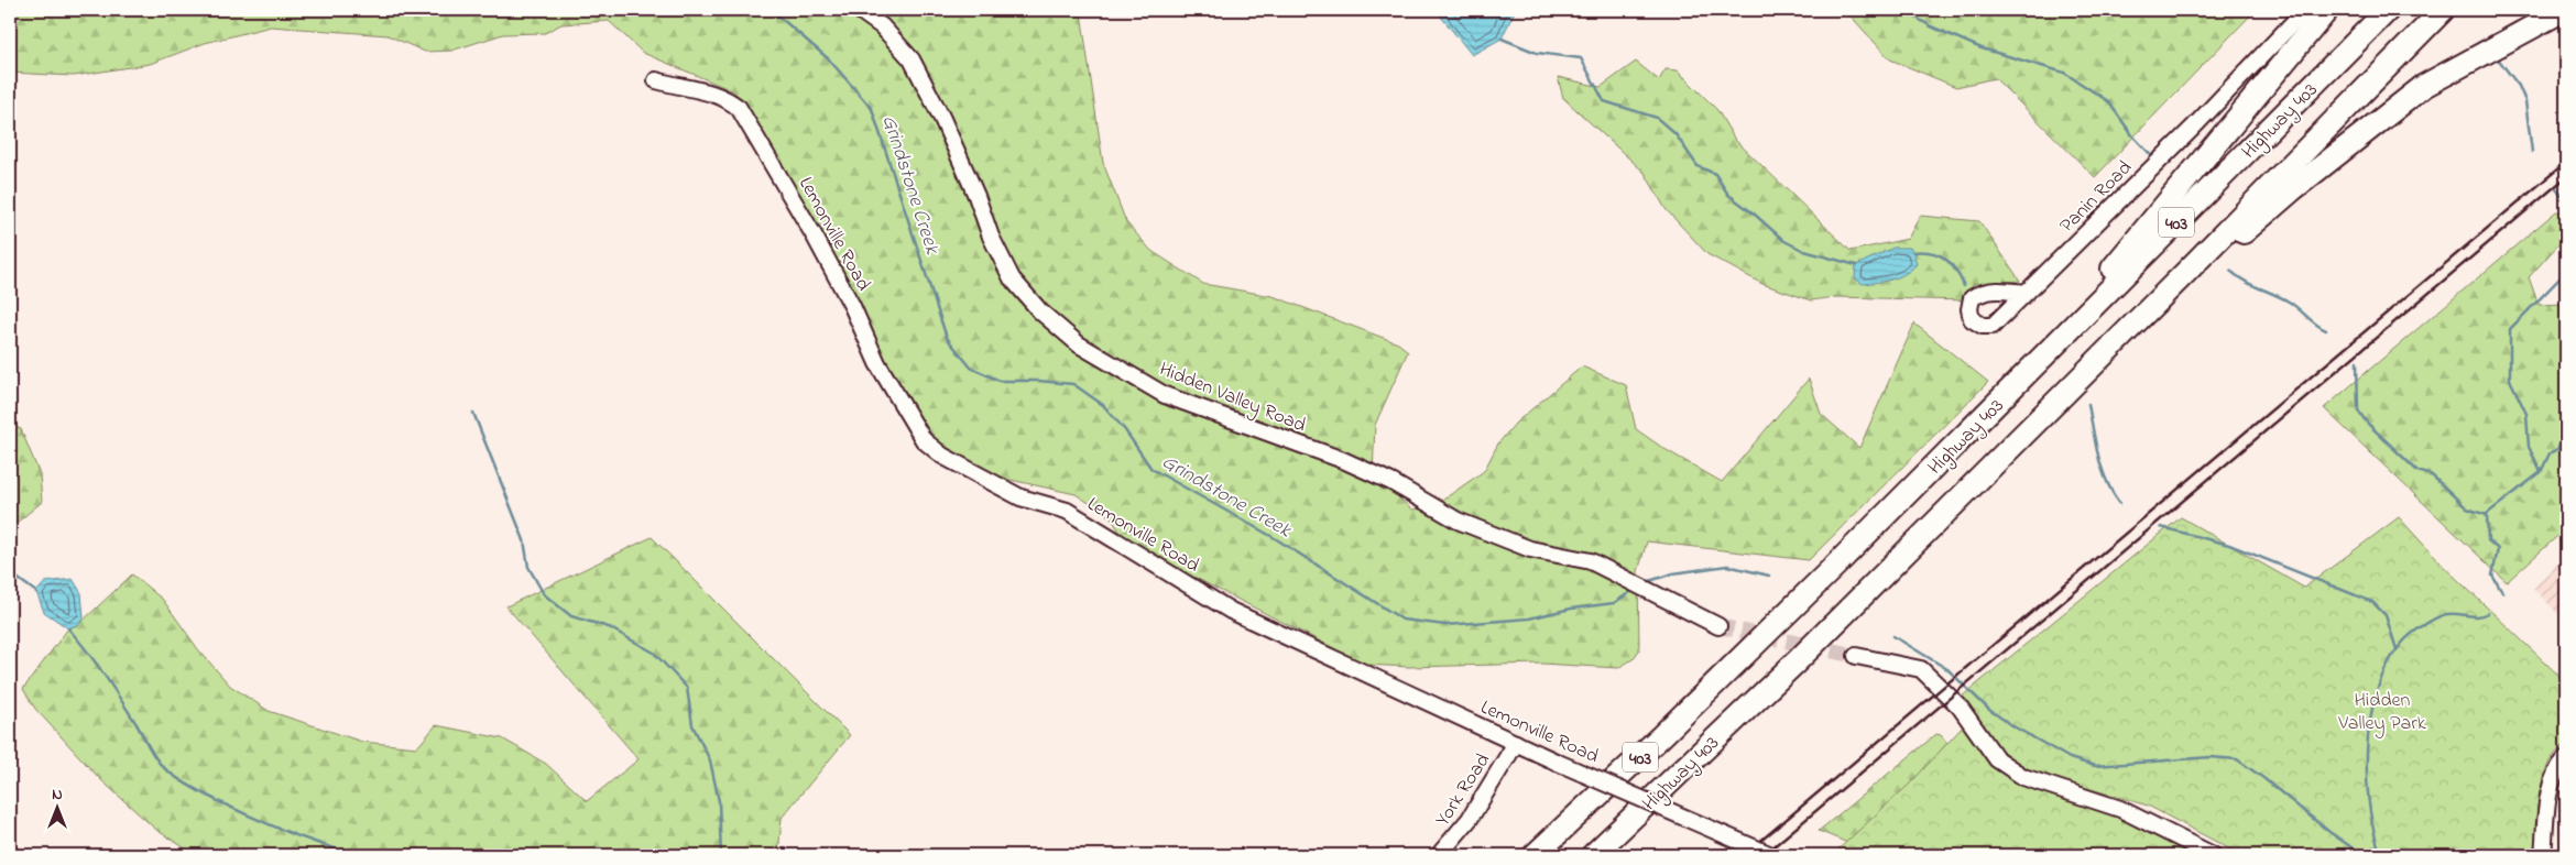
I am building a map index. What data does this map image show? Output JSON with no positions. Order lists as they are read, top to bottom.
{
  "streets": {
    "highway": ["Highway 403", "403"],
    "street": [
      "Panin Road",
      "Lemonville Road",
      "Hidden Valley Road",
      "York Road"
    ]
  },
  "crossings": [
    ["Lemonville Road", "York Road"]
  ],
  "water": ["Grindstone Creek"],
  "parks": ["Hidden Valley Park"],
  "north": "top"
}
